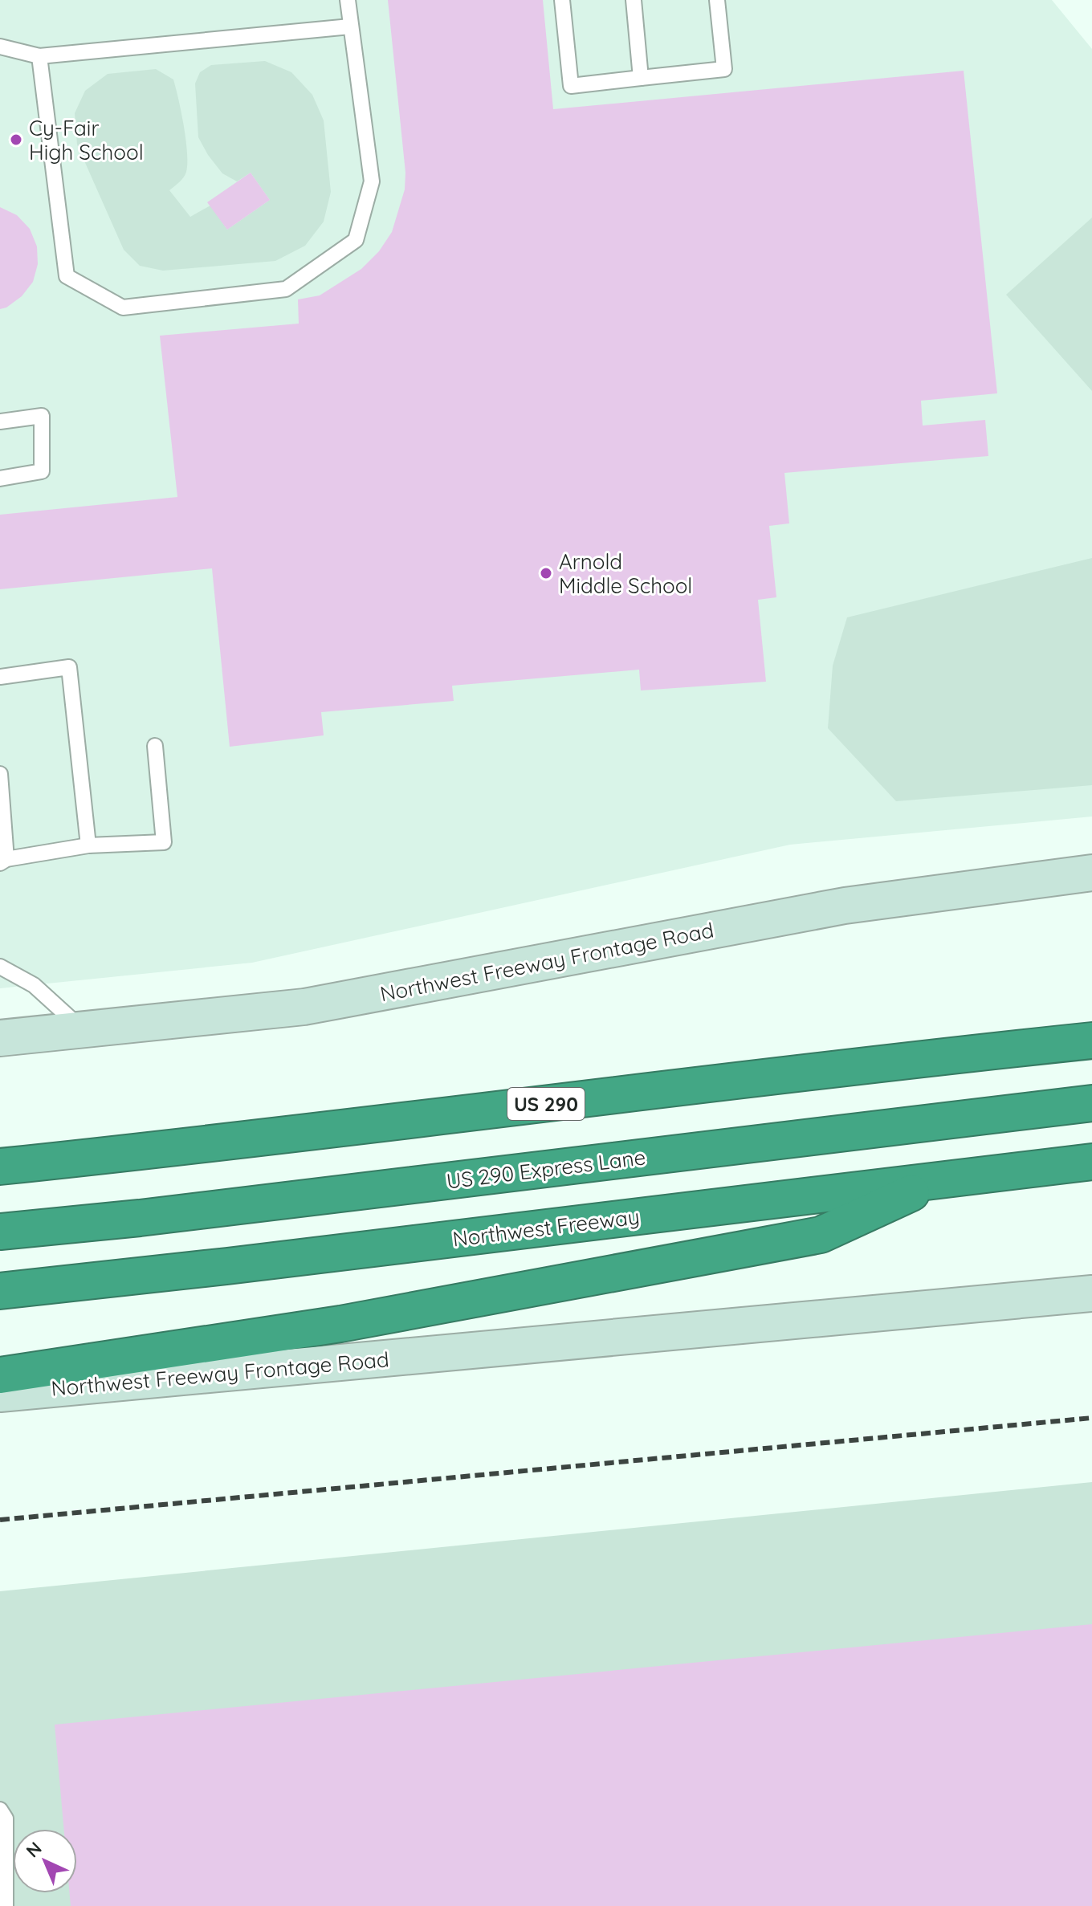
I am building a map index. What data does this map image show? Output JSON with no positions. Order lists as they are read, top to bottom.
{
  "streets": {
    "highway": ["US 290", "US 290 Express Lane", "Northwest Freeway"],
    "main road": ["Northwest Freeway Frontage Road"]
  },
  "places": ["Cy-Fair High School", "Arnold Middle School"],
  "north": "top left"
}
